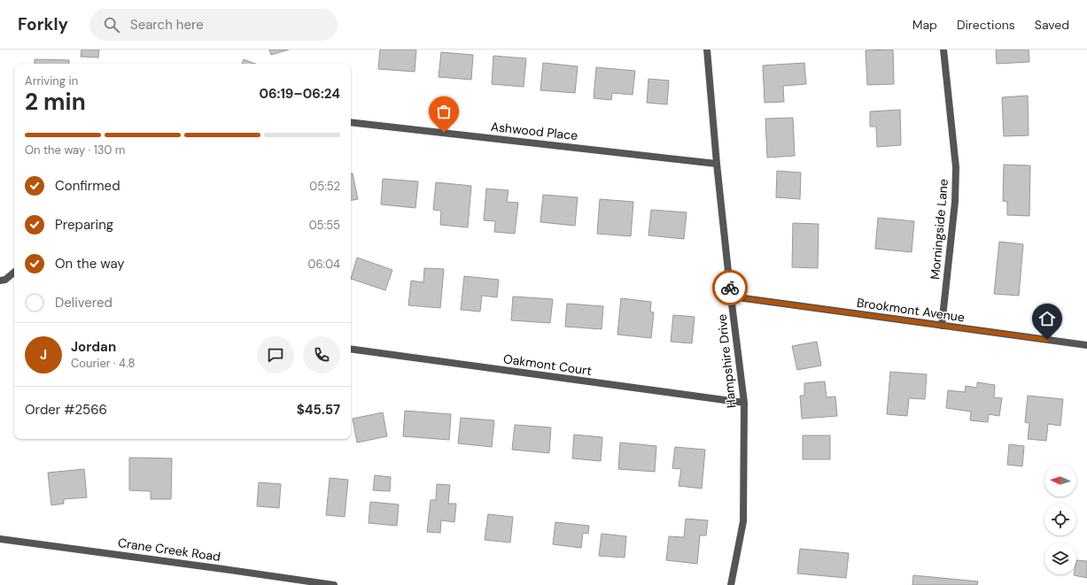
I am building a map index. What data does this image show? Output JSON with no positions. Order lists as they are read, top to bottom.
{
  "streets": {
    "street": [
      "Ashwood Place",
      "Morningside Lane",
      "Brookmont Avenue",
      "Hampshire Drive",
      "Oakmont Court",
      "Crane Creek Road"
    ]
  },
  "crossings": [
    ["Ashwood Place", "Hampshire Drive"],
    ["Morningside Lane", "Brookmont Avenue"],
    ["Brookmont Avenue", "Hampshire Drive"],
    ["Hampshire Drive", "Oakmont Court"]
  ],
  "north": "left",
  "page": {
    "header": "Forkly",
    "search": "Search here",
    "nav": ["Map", "Directions", "Saved"],
    "heading": ["2 min", "Arriving in", "06:19–06:24"],
    "panel": [
      "Jordan",
      "Courier · 4.8",
      "Order #2566",
      "$45.57"
    ],
    "bar": "On the way · 130 m",
    "list": [
      ["Confirmed", "05:52"],
      ["Preparing", "05:55"],
      ["On the way", "06:04"],
      "Delivered"
    ],
    "round": "J"
  }
}
